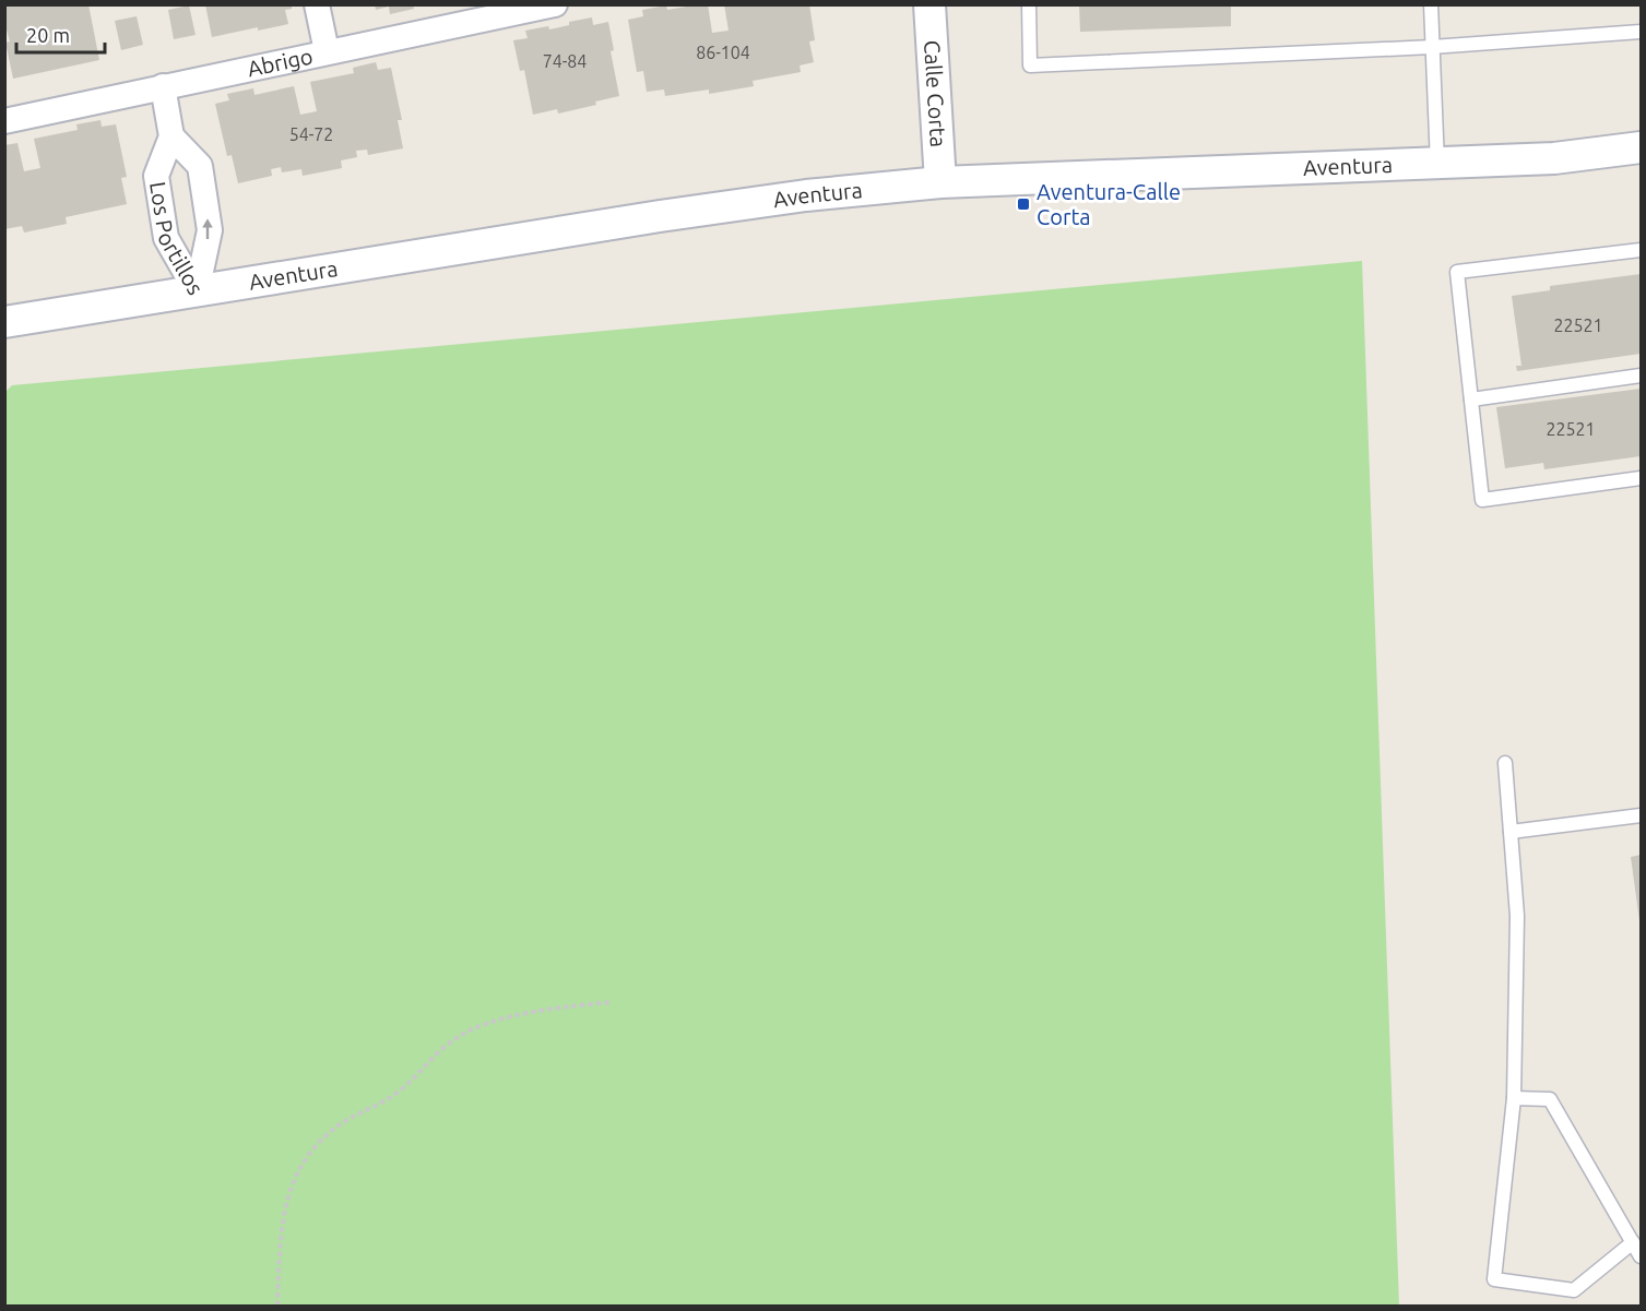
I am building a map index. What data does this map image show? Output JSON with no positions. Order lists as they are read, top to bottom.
{
  "streets": {
    "street": [
      "Abrigo",
      "Calle Corta",
      "Aventura",
      "Los Portillos"
    ]
  },
  "crossings": [
    ["Abrigo", "Los Portillos"],
    ["Calle Corta", "Aventura"],
    ["Aventura", "Los Portillos"]
  ],
  "places": {
    "transit": ["Aventura-Calle Corta"]
  },
  "house_numbers": [
    "86-104",
    "74-84",
    "54-72",
    "22521",
    "22521"
  ],
  "scale_bar": "20 m"
}
